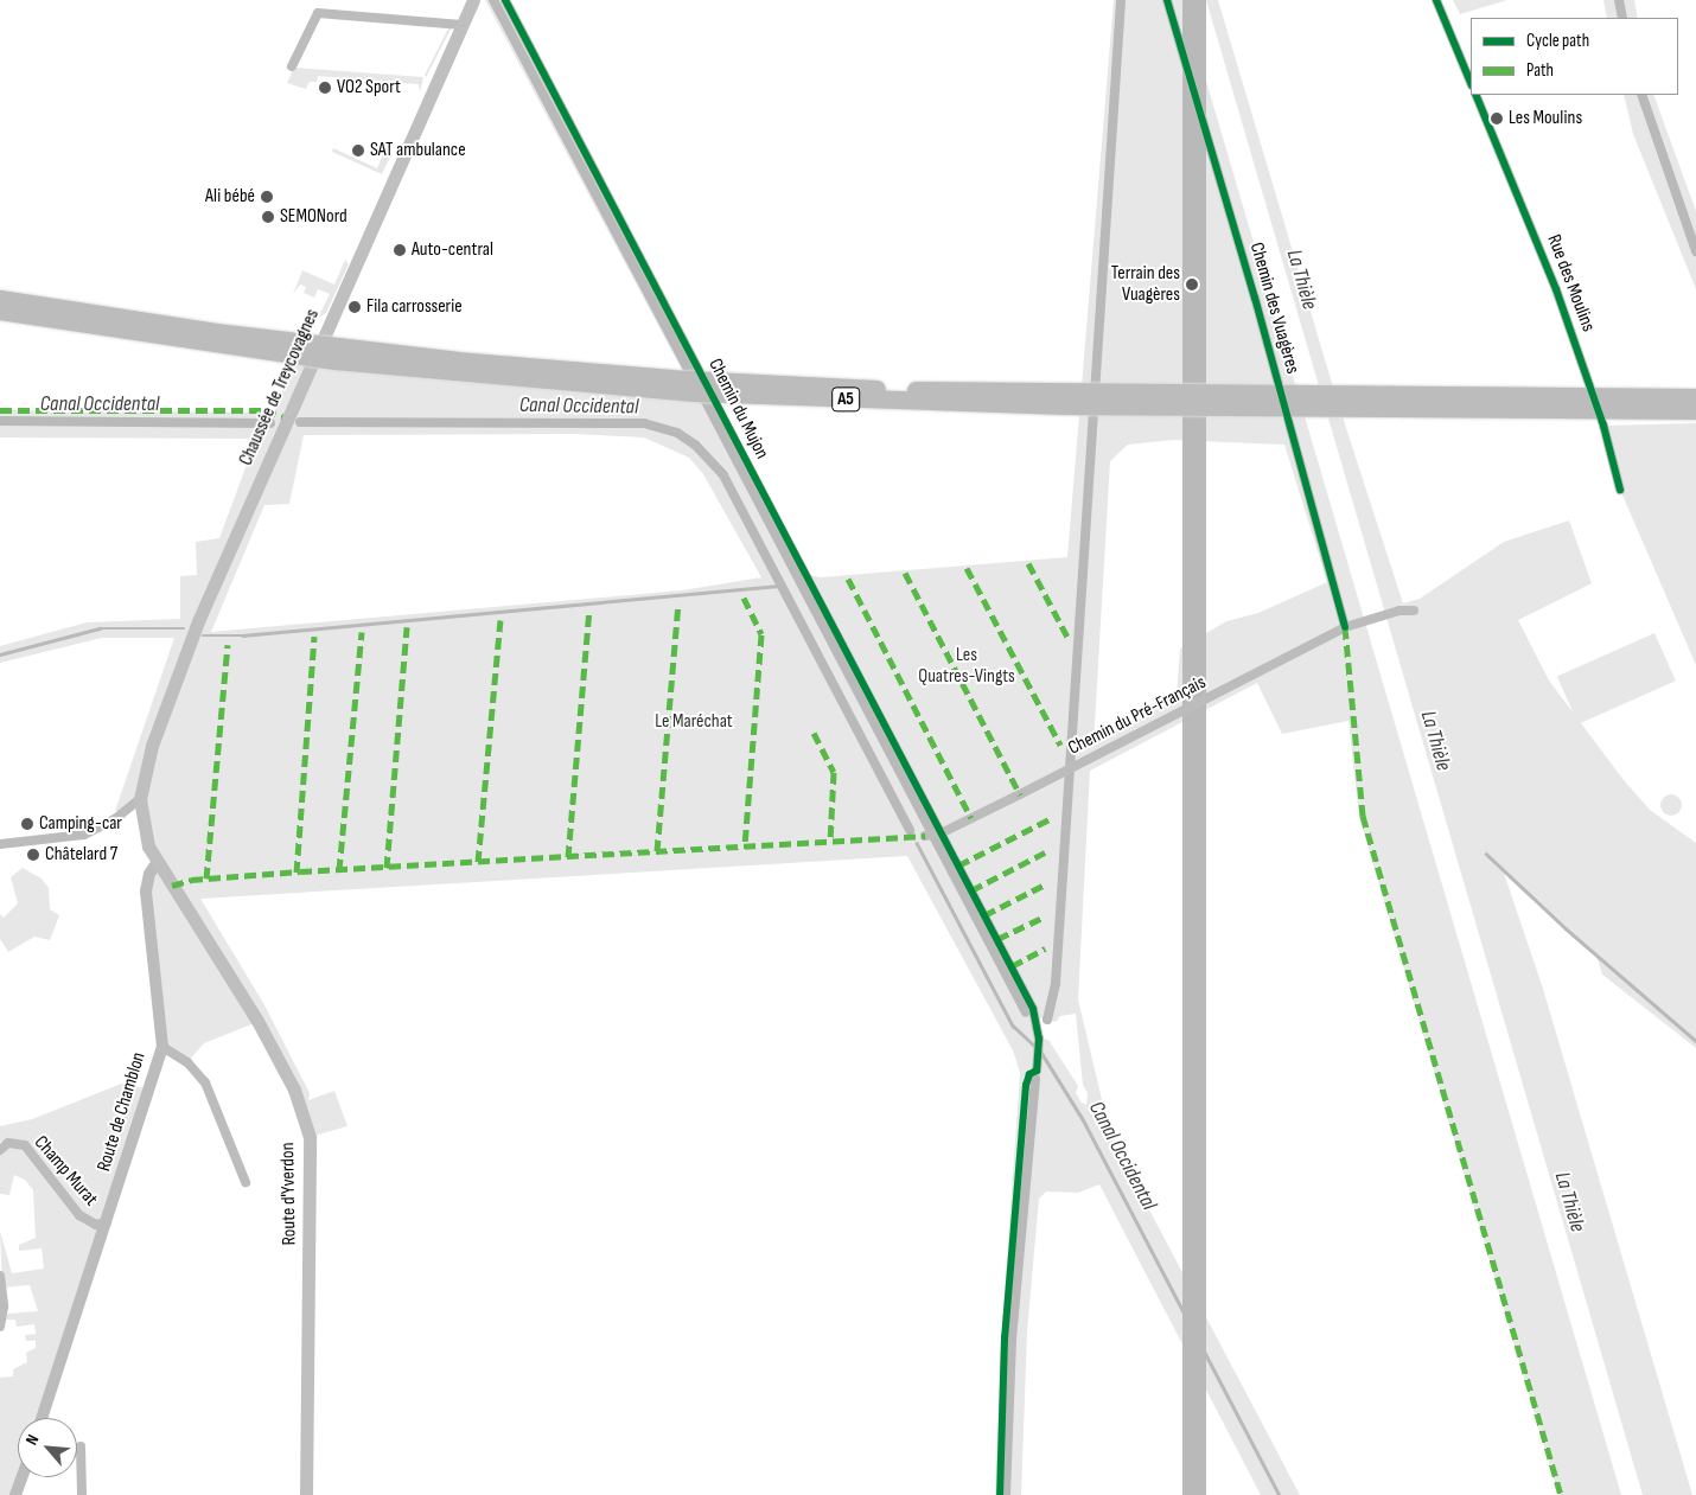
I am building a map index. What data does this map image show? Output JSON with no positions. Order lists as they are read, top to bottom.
{
  "streets": {
    "highway": ["A5"],
    "main road": ["Chaussée de Treycovagnes", "Route d'Yverdon"],
    "street": [
      "Rue des Moulins",
      "Chemin des Vuagères",
      "Chemin du Mujon",
      "Chemin du Pré-Français",
      "Route de Chamblon",
      "Champ Murat"
    ]
  },
  "crossings": [
    ["Chemin des Vuagères", "Chemin du Pré-Français"],
    ["Chemin du Mujon", "Chemin du Pré-Français"],
    ["Route de Chamblon", "Champ Murat"],
    ["Route de Chamblon", "Route d'Yverdon"]
  ],
  "water": ["La Thièle", "Canal Occidental"],
  "parks": ["Les Quatres-Vingts", "Le Maréchat"],
  "places": [
    "VO2 Sport",
    "Les Moulins",
    "SAT ambulance",
    "Ali bébé",
    "SEMONord",
    "Auto-central",
    "Terrain des Vuagères",
    "Fila carrosserie",
    "Camping-car",
    "Châtelard 7"
  ],
  "legend": ["Cycle path", "Path"],
  "north": "top left"
}
